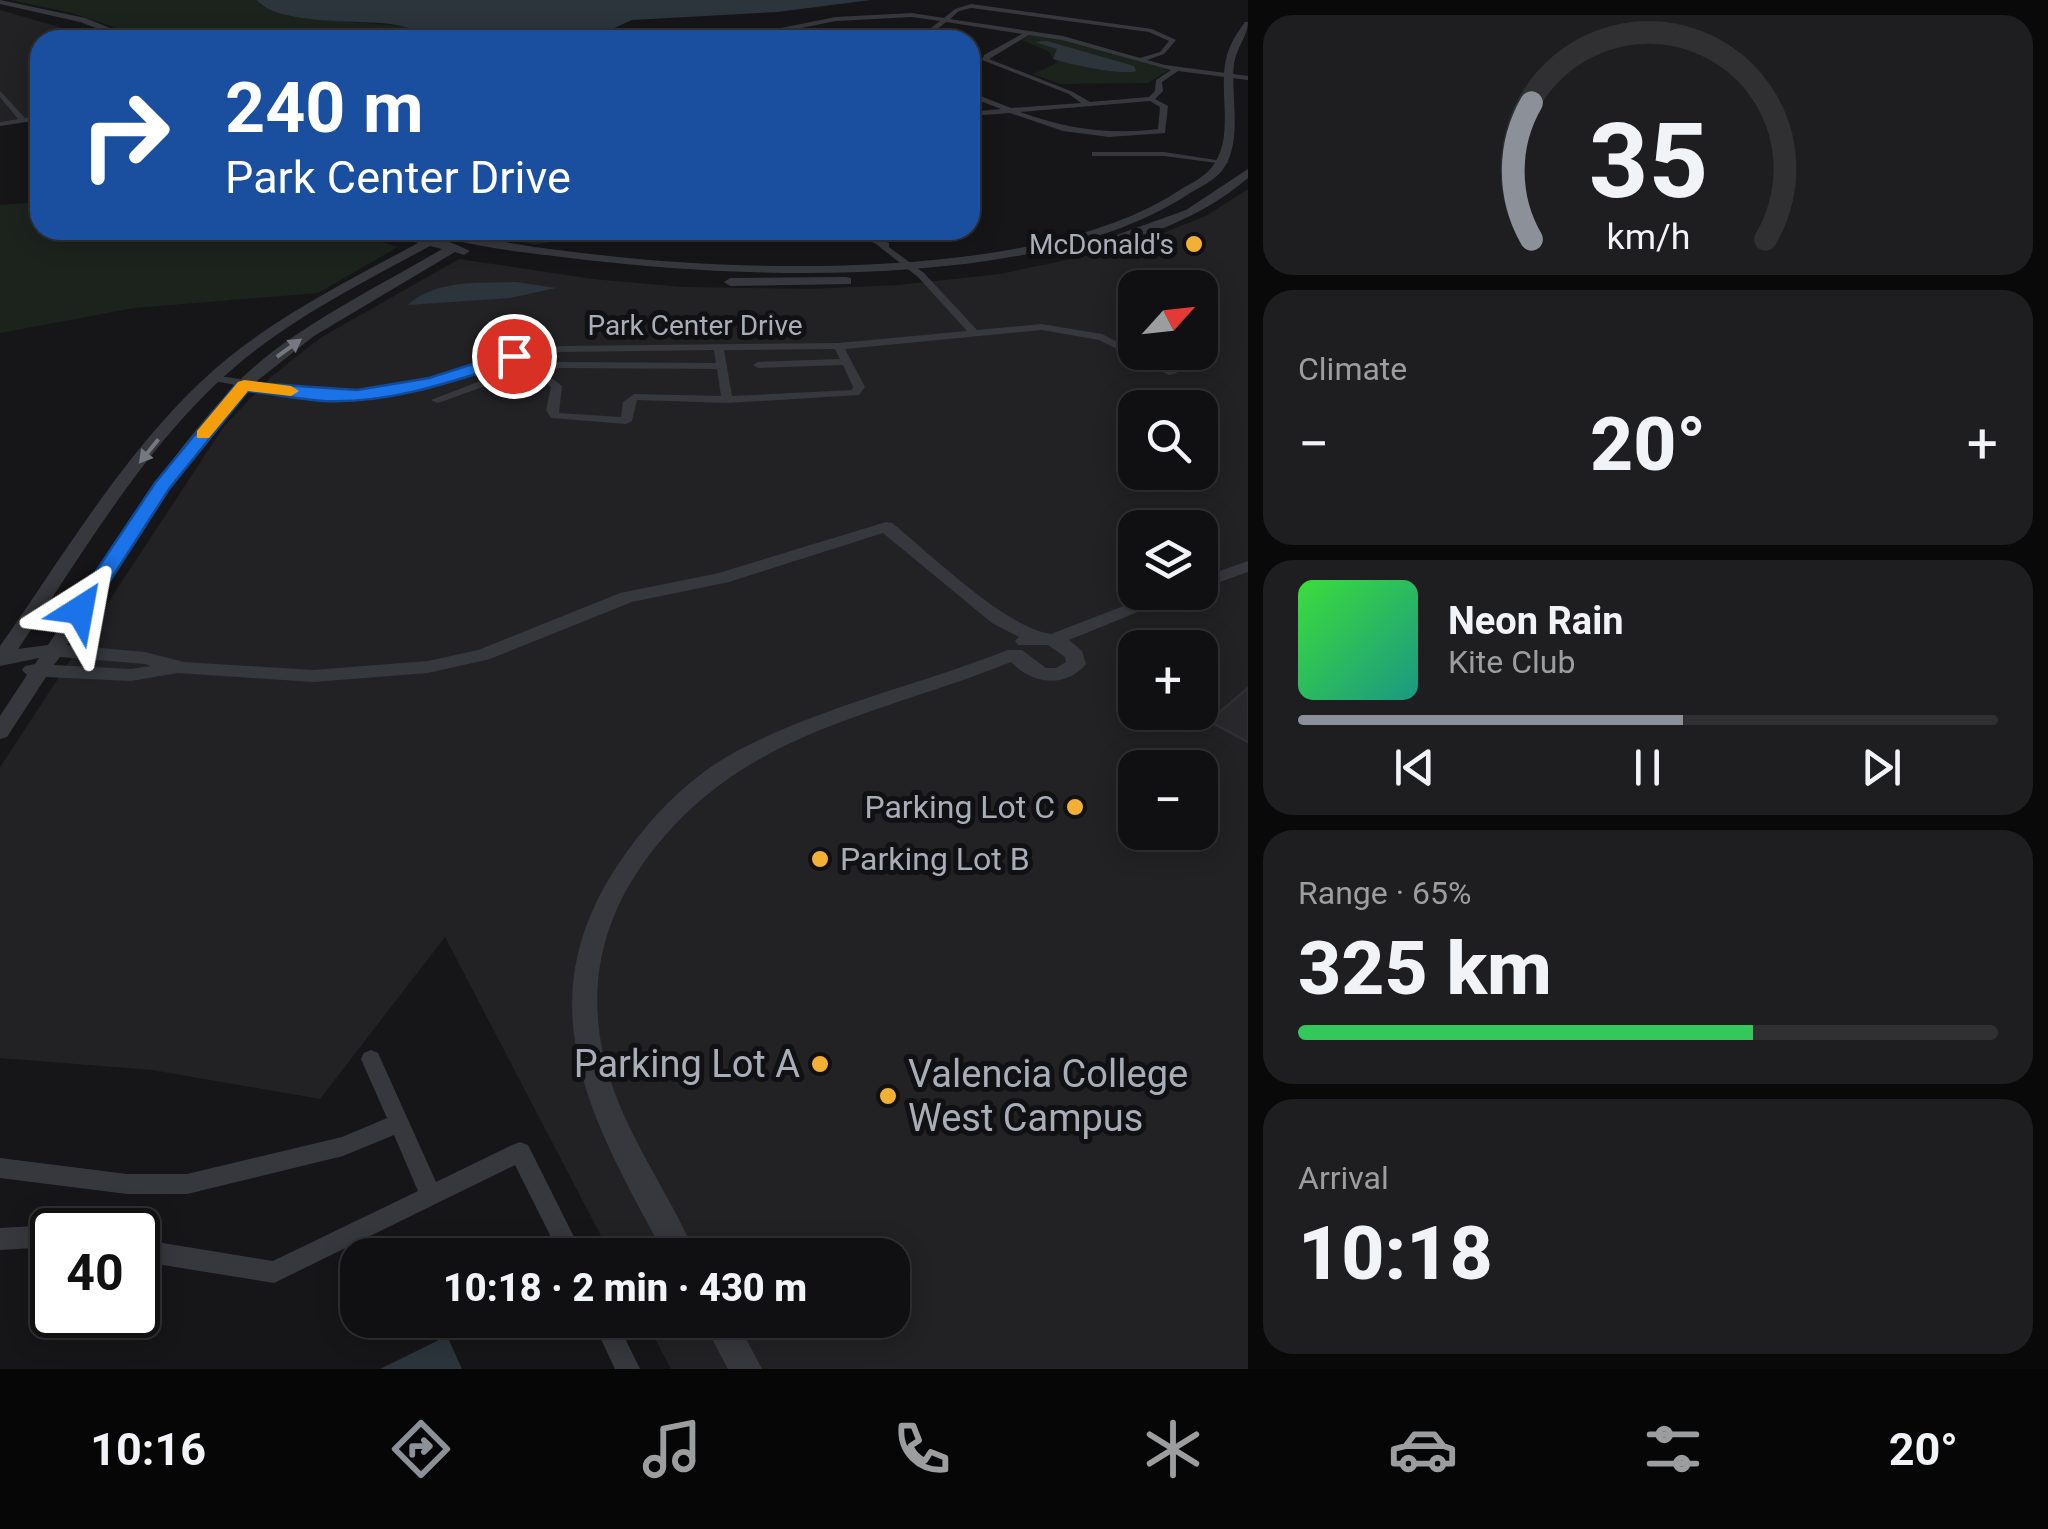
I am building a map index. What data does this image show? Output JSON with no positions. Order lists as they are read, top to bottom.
{
  "streets": {
    "street": ["Park Center Drive"]
  },
  "places": [
    "McDonald's",
    "Parking Lot C",
    "Parking Lot B",
    "Parking Lot A",
    "Valencia College West Campus"
  ],
  "north": "top right",
  "page": {
    "turn": ["240 m", "Park Center Drive"],
    "map_buttons": ["+", "−"],
    "tile": [
      "Climate",
      ["Range · 65%", "325 km"],
      ["Arrival", "10:18"]
    ],
    "heat": ["−", "20°", "+"],
    "song": ["Neon Rain", "Kite Club"],
    "limit": "40",
    "trip": "10:18 · 2 min · 430 m",
    "tabs": ["10:16", "20°"],
    "gauge": ["35", "km/h"]
  }
}
